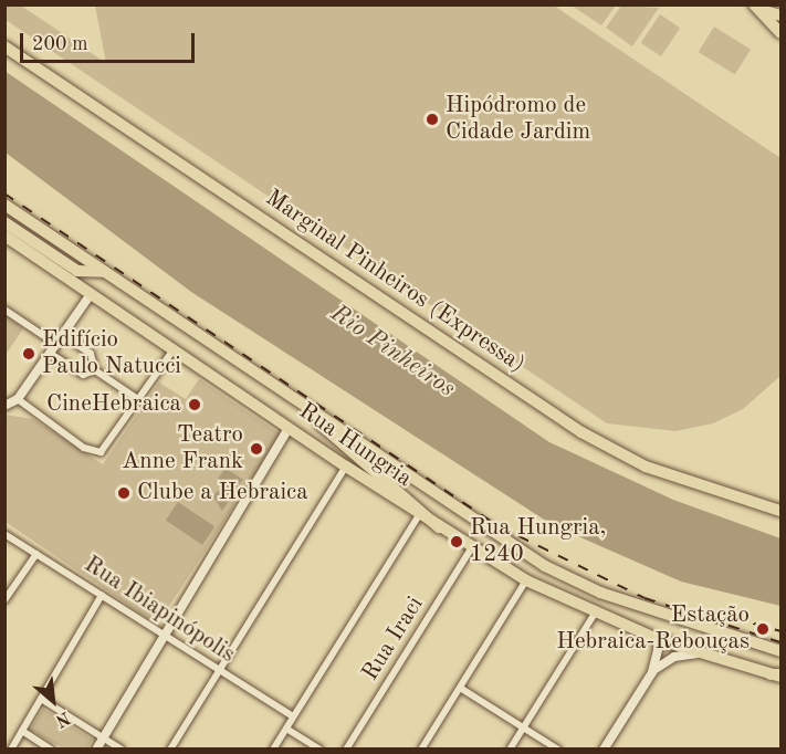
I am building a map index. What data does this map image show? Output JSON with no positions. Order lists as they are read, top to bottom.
{
  "streets": {
    "highway": ["Marginal Pinheiros (Expressa)", "Rua Hungria"],
    "street": ["Rua Ibiapinópolis", "Rua Iraci"]
  },
  "crossings": [
    ["Rua Hungria", "Rua Iraci"]
  ],
  "water": ["Rio Pinheiros"],
  "places": [
    "Hipódromo de Cidade Jardim",
    "Edifício Paulo Natucci",
    "CineHebraica",
    "Teatro Anne Frank",
    "Clube a Hebraica",
    "Rua Hungria, 1240",
    "Estação Hebraica-Rebouças"
  ],
  "scale_bar": "200 m",
  "north": "bottom right"
}
